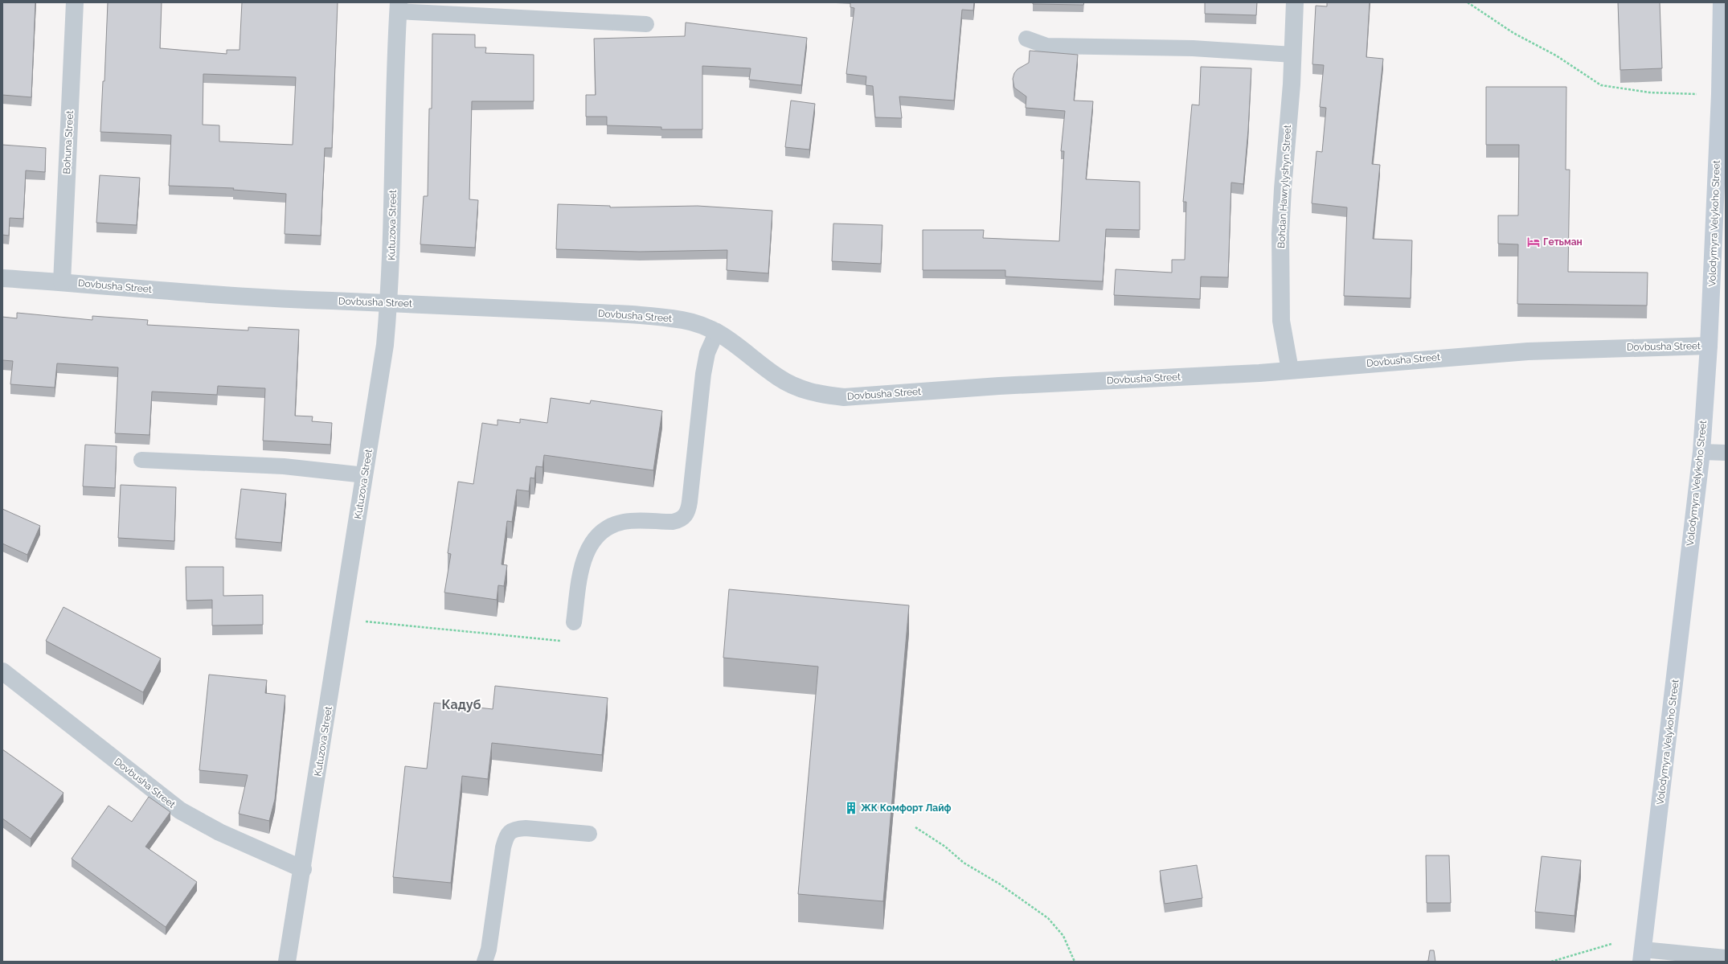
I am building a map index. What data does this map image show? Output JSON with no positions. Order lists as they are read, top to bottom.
{
  "streets": {
    "main road": ["Volodymyra Velykoho Street"],
    "street": [
      "Bohuna Street",
      "Bohdan Hawrylyshyn Street",
      "Kutuzova Street",
      "Dovbusha Street"
    ]
  },
  "crossings": [
    ["Bohuna Street", "Dovbusha Street"],
    ["Bohdan Hawrylyshyn Street", "Dovbusha Street"],
    ["Volodymyra Velykoho Street", "Dovbusha Street"],
    ["Kutuzova Street", "Dovbusha Street"]
  ],
  "districts": ["Кадуб"],
  "places": {
    "hotel": ["Гетьман"],
    "building": ["ЖК Комфорт Лайф"]
  }
}
